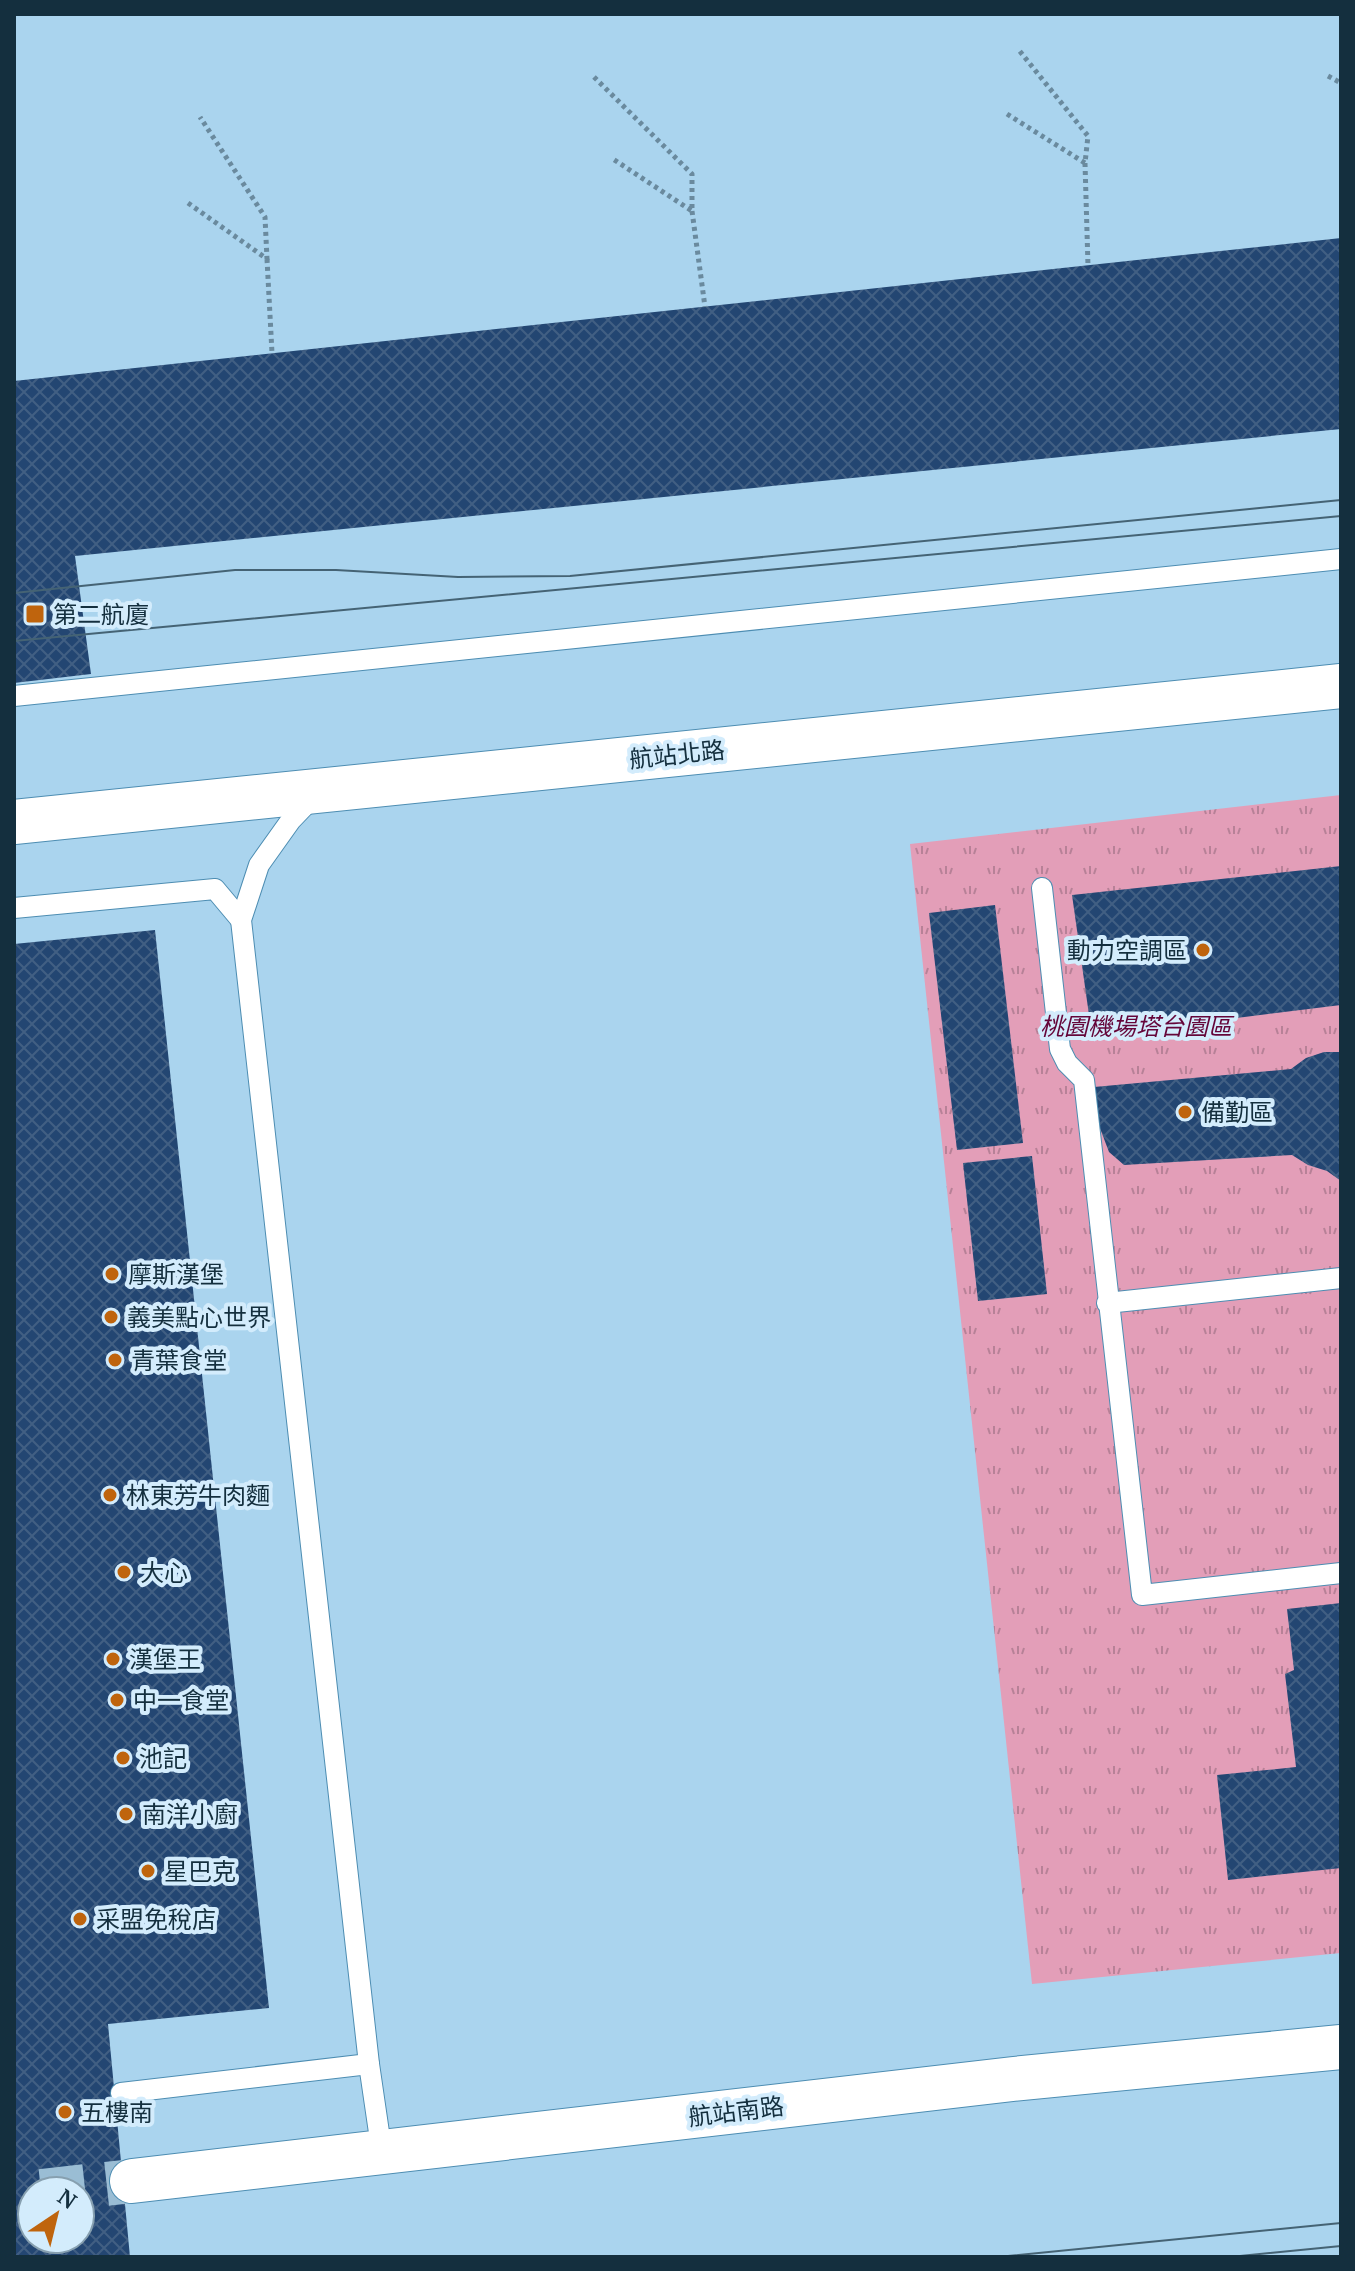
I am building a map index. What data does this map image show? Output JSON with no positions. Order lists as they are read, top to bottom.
{
  "streets": {
    "street": ["航站北路", "航站南路"]
  },
  "parks": ["桃園機場塔台園區"],
  "places": {
    "transit": ["第二航廈"],
    "other": [
      "動力空調區",
      "備勤區",
      "摩斯漢堡",
      "義美點心世界",
      "青葉食堂",
      "林東芳牛肉麵",
      "大心",
      "漢堡王",
      "中一食堂",
      "池記",
      "南洋小廚",
      "星巴克",
      "采盟免稅店",
      "五樓南"
    ]
  },
  "north": "top right"
}
